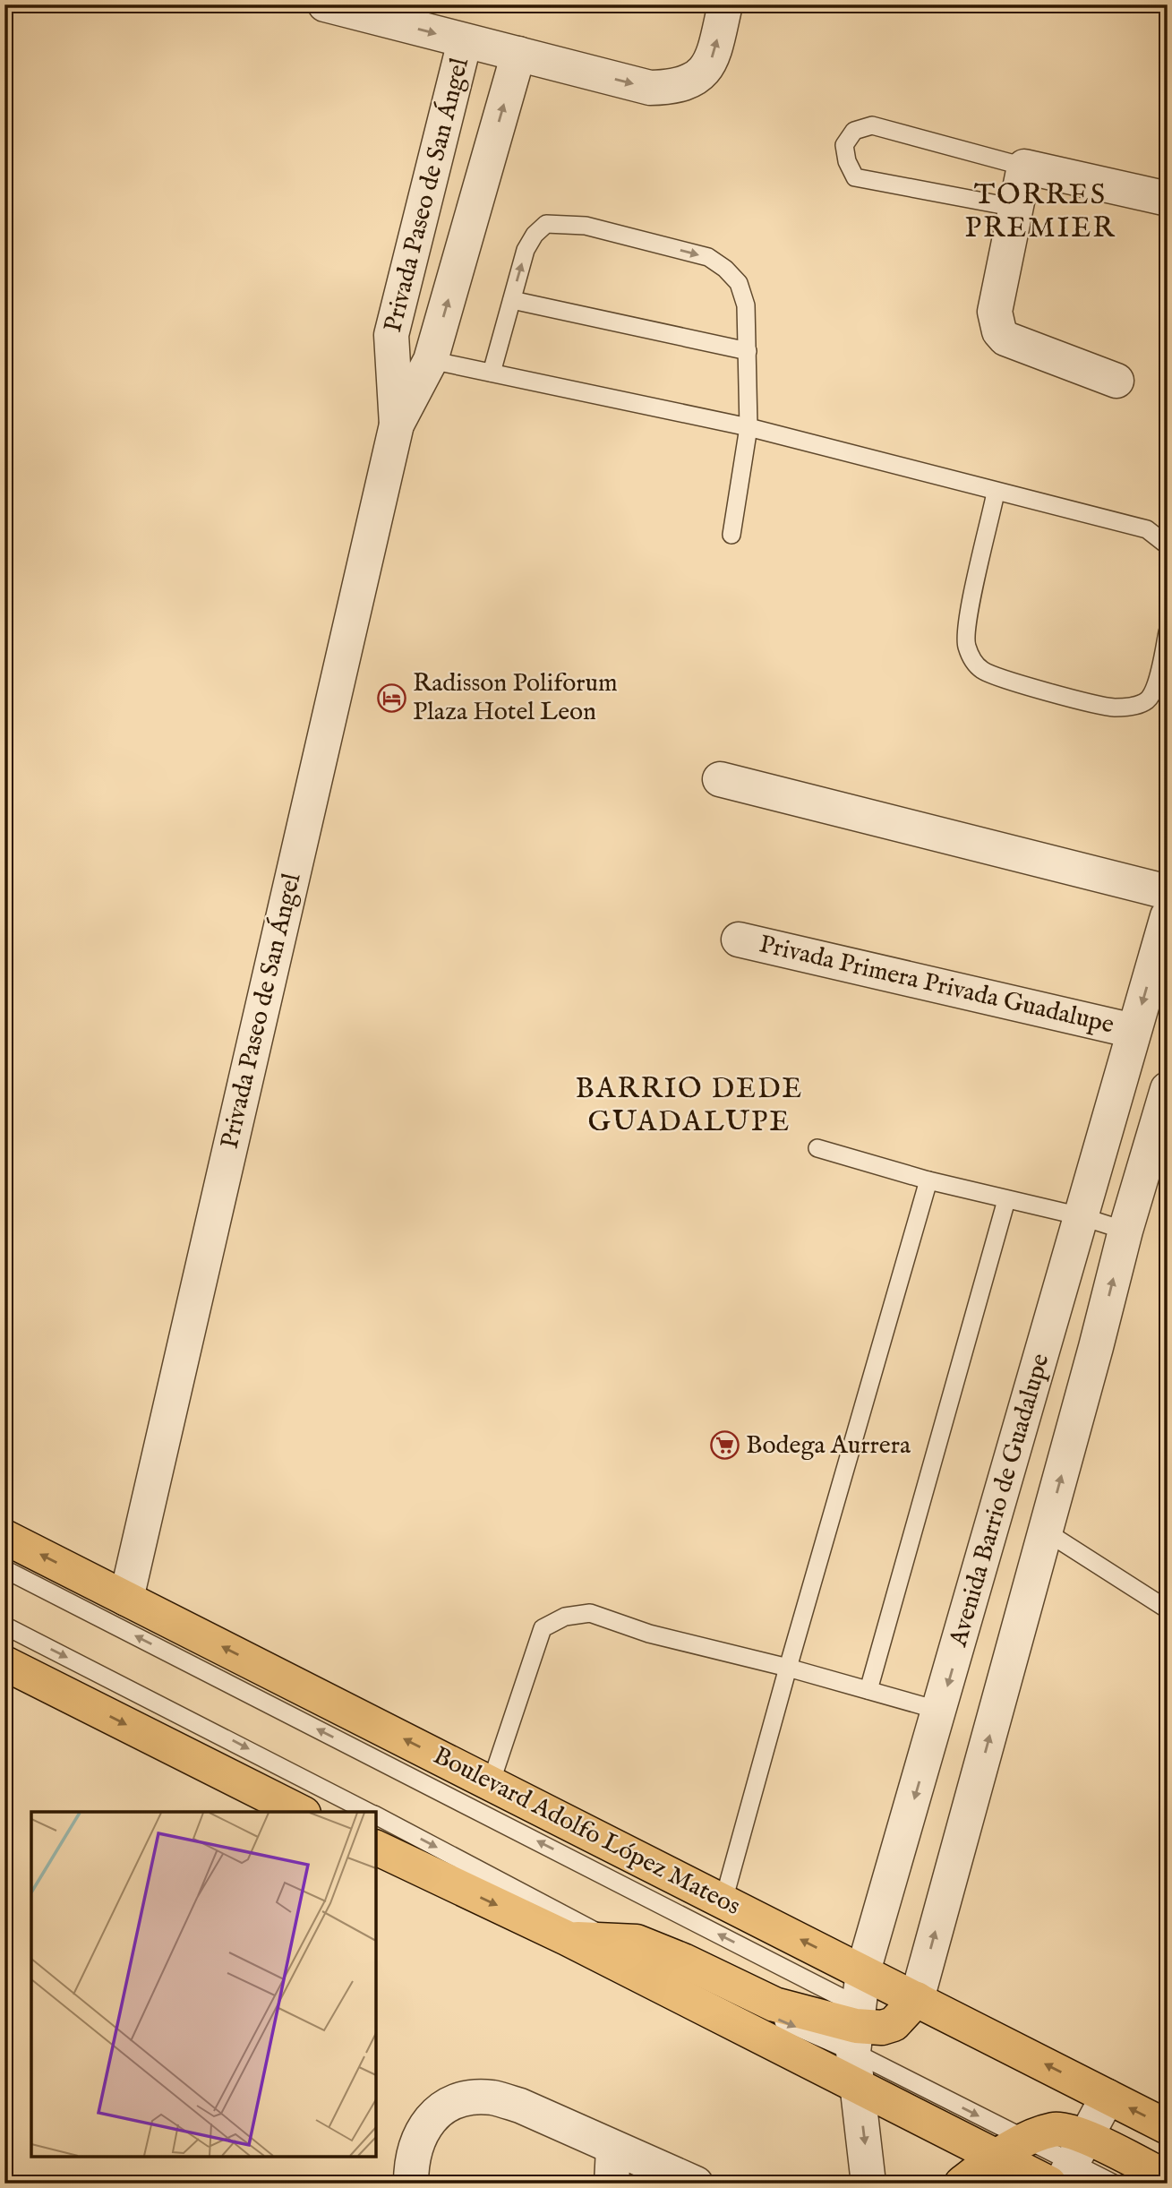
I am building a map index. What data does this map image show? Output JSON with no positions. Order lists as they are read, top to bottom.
{
  "streets": {
    "main road": ["Boulevard Adolfo López Mateos"],
    "street": ["Privada Paseo de San Ángel", "Privada Primera Privada Guadalupe", "Avenida Barrio de Guadalupe"]
  },
  "crossings": [
    ["Privada Paseo de San Ángel", "Boulevard Adolfo López Mateos"],
    ["Privada Primera Privada Guadalupe", "Avenida Barrio de Guadalupe"],
    ["Avenida Barrio de Guadalupe", "Boulevard Adolfo López Mateos"]
  ],
  "districts": ["TORRES PREMIER", "BARRIO DEDE GUADALUPE"],
  "places": {
    "hotel": ["Radisson Poliforum Plaza Hotel Leon"],
    "supermarket": ["Bodega Aurrera"]
  }
}
